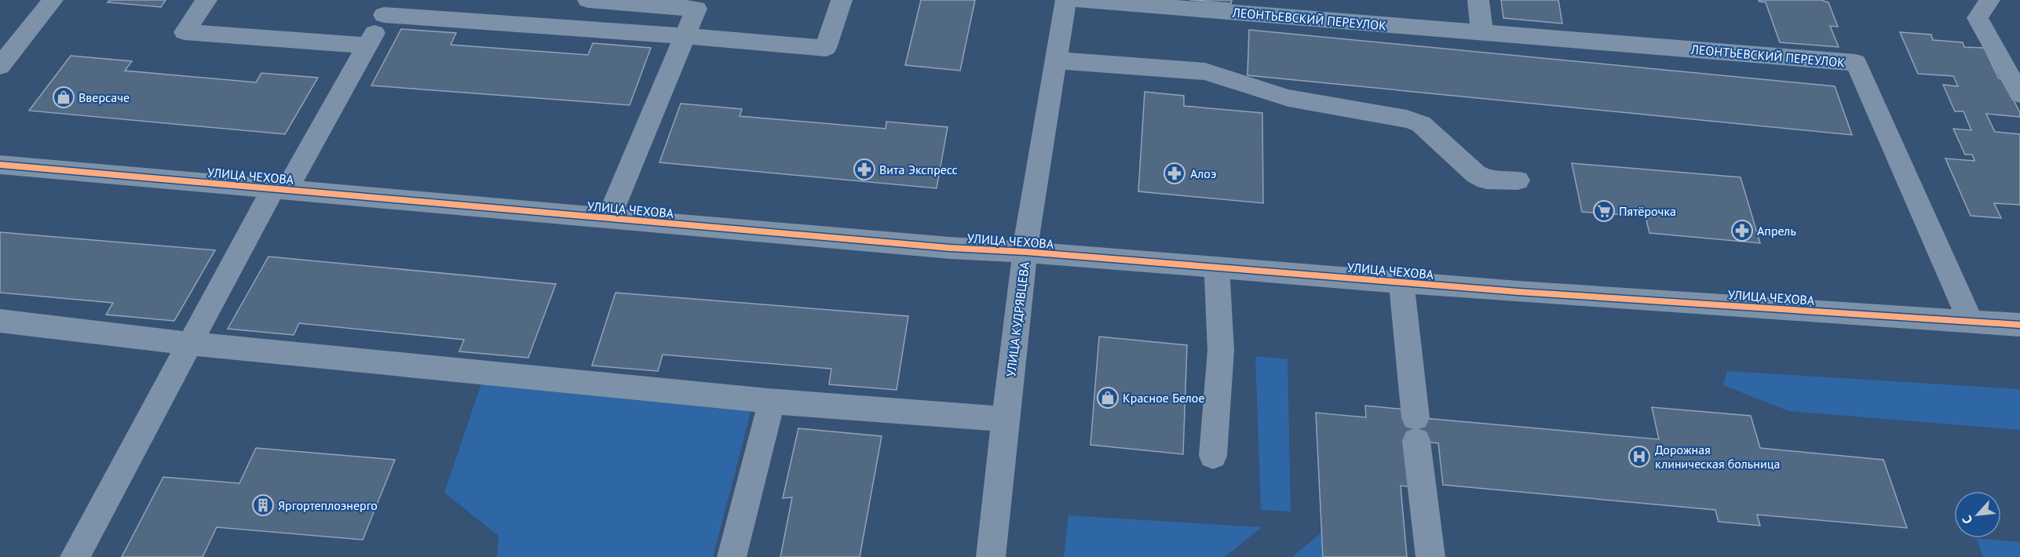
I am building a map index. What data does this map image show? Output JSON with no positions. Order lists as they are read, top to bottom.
{
  "streets": {
    "street": ["ЛЕОНТЬЕВСКИЙ ПЕРЕУЛОК", "УЛИЦА ЧЕХОВА", "УЛИЦА КУДРЯВЦЕВА"]
  },
  "crossings": [
    ["ЛЕОНТЬЕВСКИЙ ПЕРЕУЛОК", "УЛИЦА ЧЕХОВА"],
    ["УЛИЦА ЧЕХОВА", "УЛИЦА КУДРЯВЦЕВА"]
  ],
  "places": {
    "shop": ["Вверсаче", "Красное Белое"],
    "pharmacy": ["Вита Экспресс", "Алоэ", "Апрель"],
    "supermarket": ["Пятёрочка"],
    "hospital": ["Дорожная клиническая больница"],
    "building": ["Яргортеплоэнерго"]
  },
  "north": "bottom left"
}
